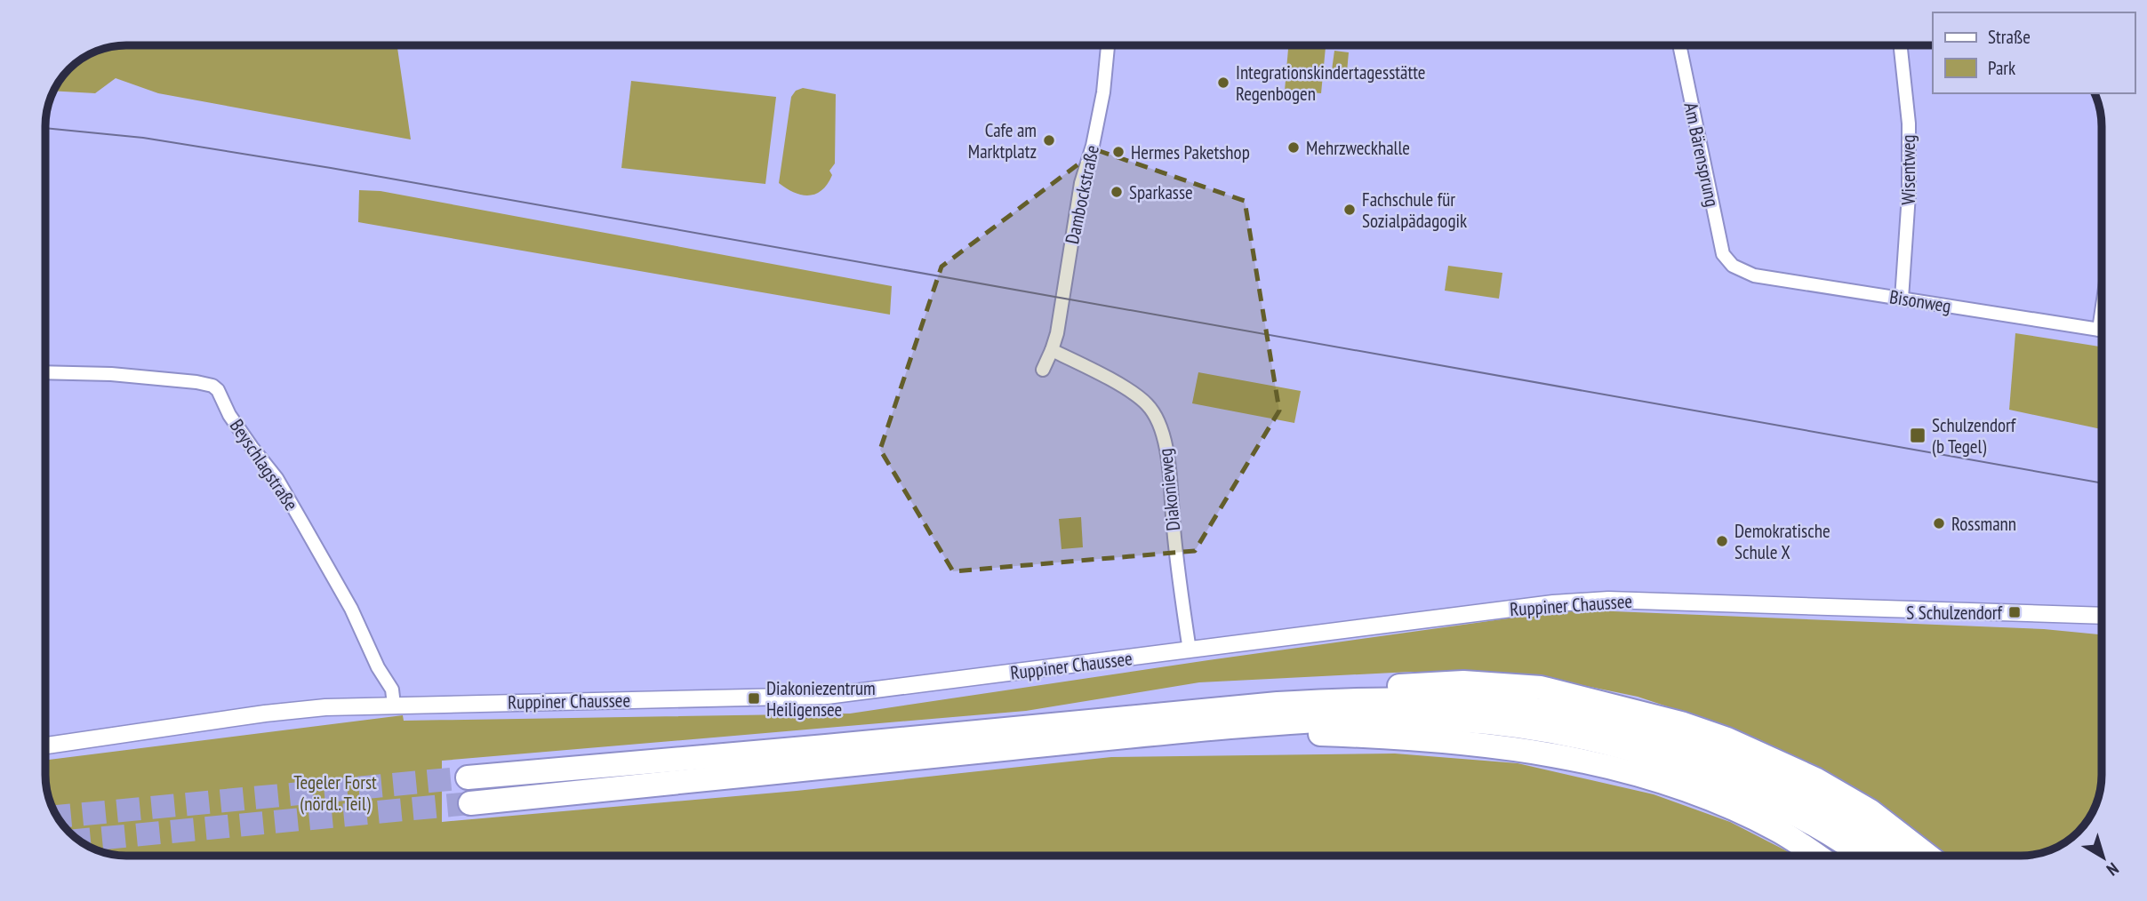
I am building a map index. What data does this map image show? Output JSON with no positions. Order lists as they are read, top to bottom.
{
  "streets": {
    "street": [
      "Am Bärensprung",
      "Wisentweg",
      "Dambockstraße",
      "Bisonweg",
      "Beyschlagstraße",
      "Diakonieweg",
      "Ruppiner Chaussee"
    ]
  },
  "crossings": [
    ["Am Bärensprung", "Bisonweg"],
    ["Wisentweg", "Bisonweg"],
    ["Dambockstraße", "Diakonieweg"],
    ["Beyschlagstraße", "Ruppiner Chaussee"],
    ["Diakonieweg", "Ruppiner Chaussee"]
  ],
  "parks": ["Tegeler Forst (nördl. Teil)"],
  "places": {
    "other": [
      "Integrationskindertagesstätte Regenbogen",
      "Cafe am Marktplatz",
      "Mehrzweckhalle",
      "Hermes Paketshop",
      "Sparkasse",
      "Fachschule für Sozialpädagogik",
      "Rossmann",
      "Demokratische Schule X"
    ],
    "transit": ["Schulzendorf (b Tegel)", "S Schulzendorf", "Diakoniezentrum Heiligensee"]
  },
  "legend": ["Straße", "Park"],
  "north": "bottom right"
}
